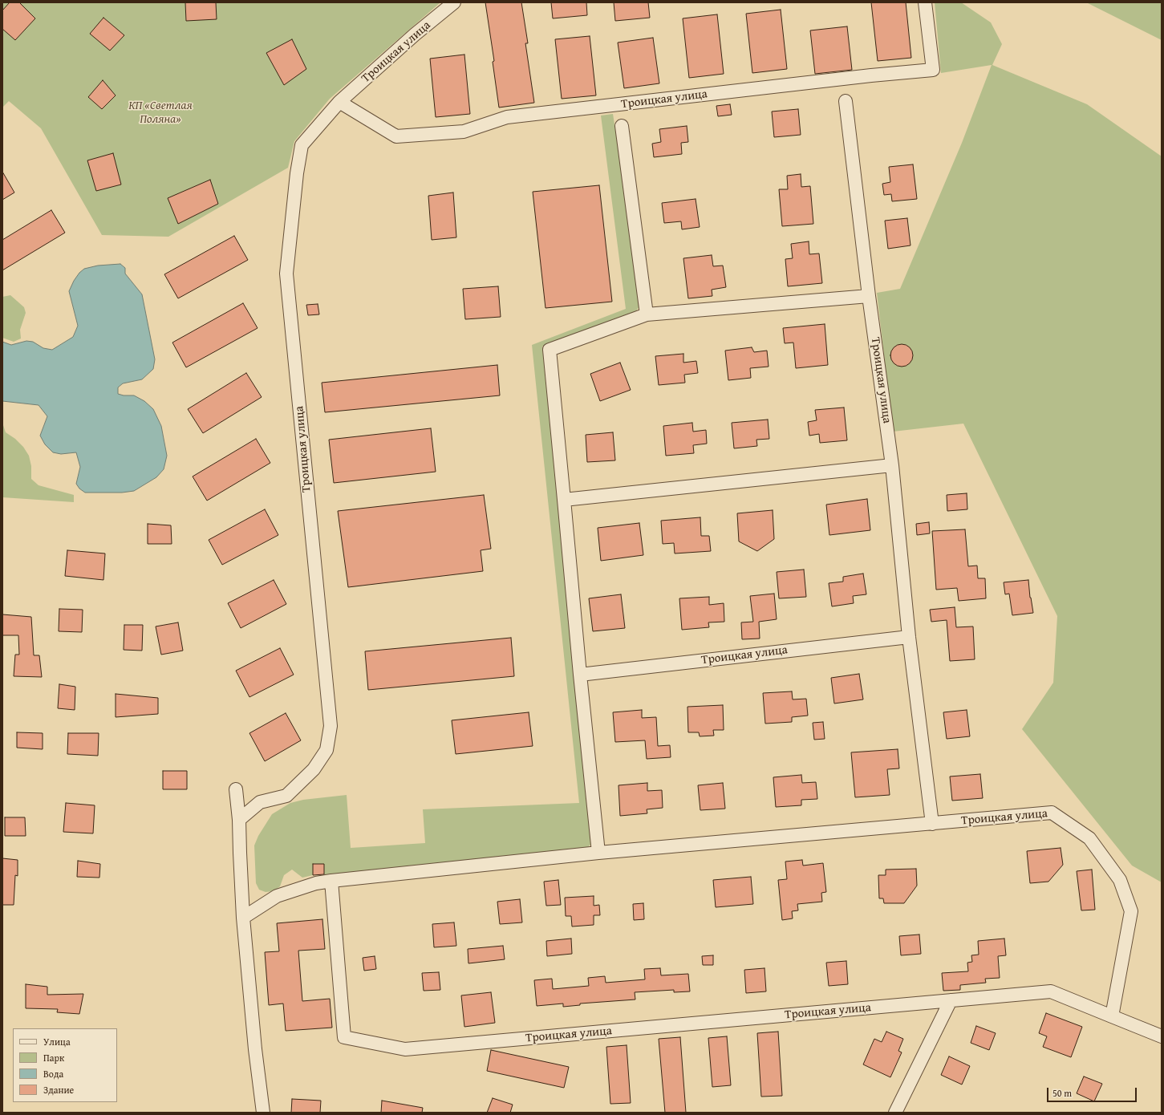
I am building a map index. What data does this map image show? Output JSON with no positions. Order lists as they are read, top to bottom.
{
  "streets": {
    "street": ["Троицкая улица"]
  },
  "parks": ["КП «Светлая Поляна»"],
  "legend": [
    "Улица",
    "Парк",
    "Вода",
    "Здание"
  ],
  "scale_bar": "50 m"
}
